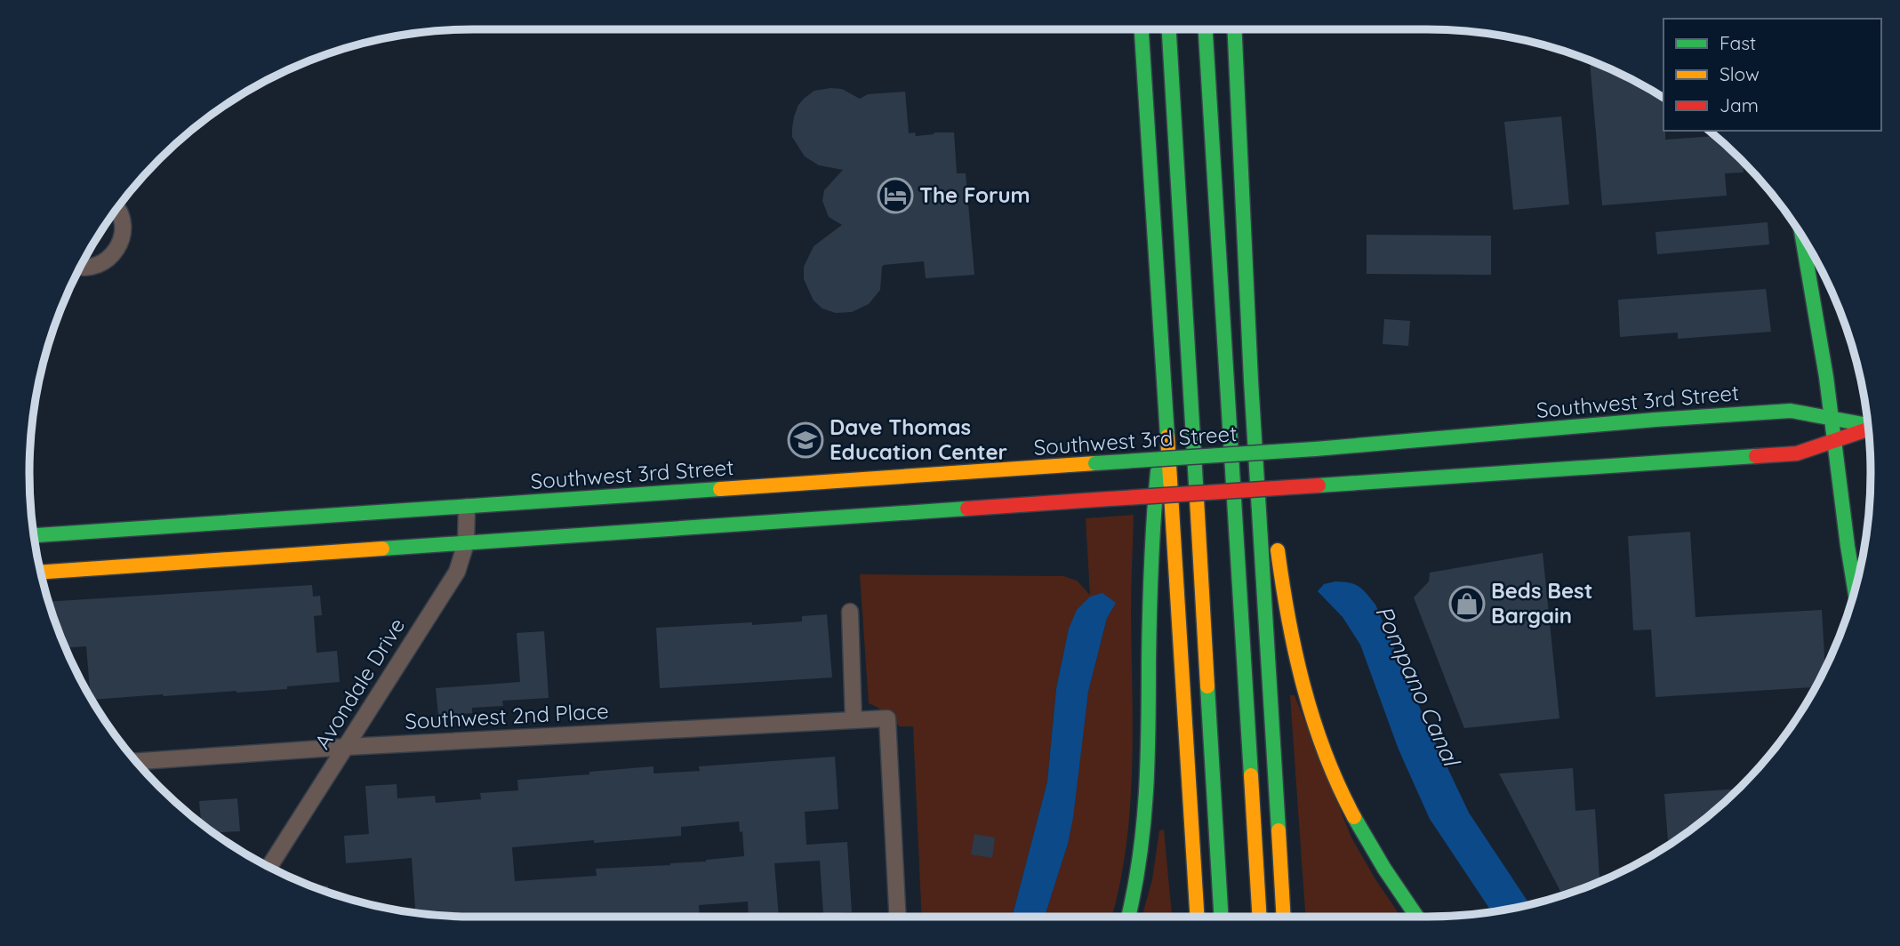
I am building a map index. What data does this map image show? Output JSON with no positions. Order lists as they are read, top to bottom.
{
  "streets": {
    "main road": ["Southwest 3rd Street"],
    "street": ["Avondale Drive", "Southwest 2nd Place"]
  },
  "crossings": [
    ["Southwest 3rd Street", "Avondale Drive"],
    ["Avondale Drive", "Southwest 2nd Place"]
  ],
  "water": ["Pompano Canal"],
  "places": {
    "hotel": ["The Forum"],
    "school or university": ["Dave Thomas Education Center"],
    "shop": ["Beds Best Bargain"]
  },
  "legend": ["Fast", "Slow", "Jam"]
}
